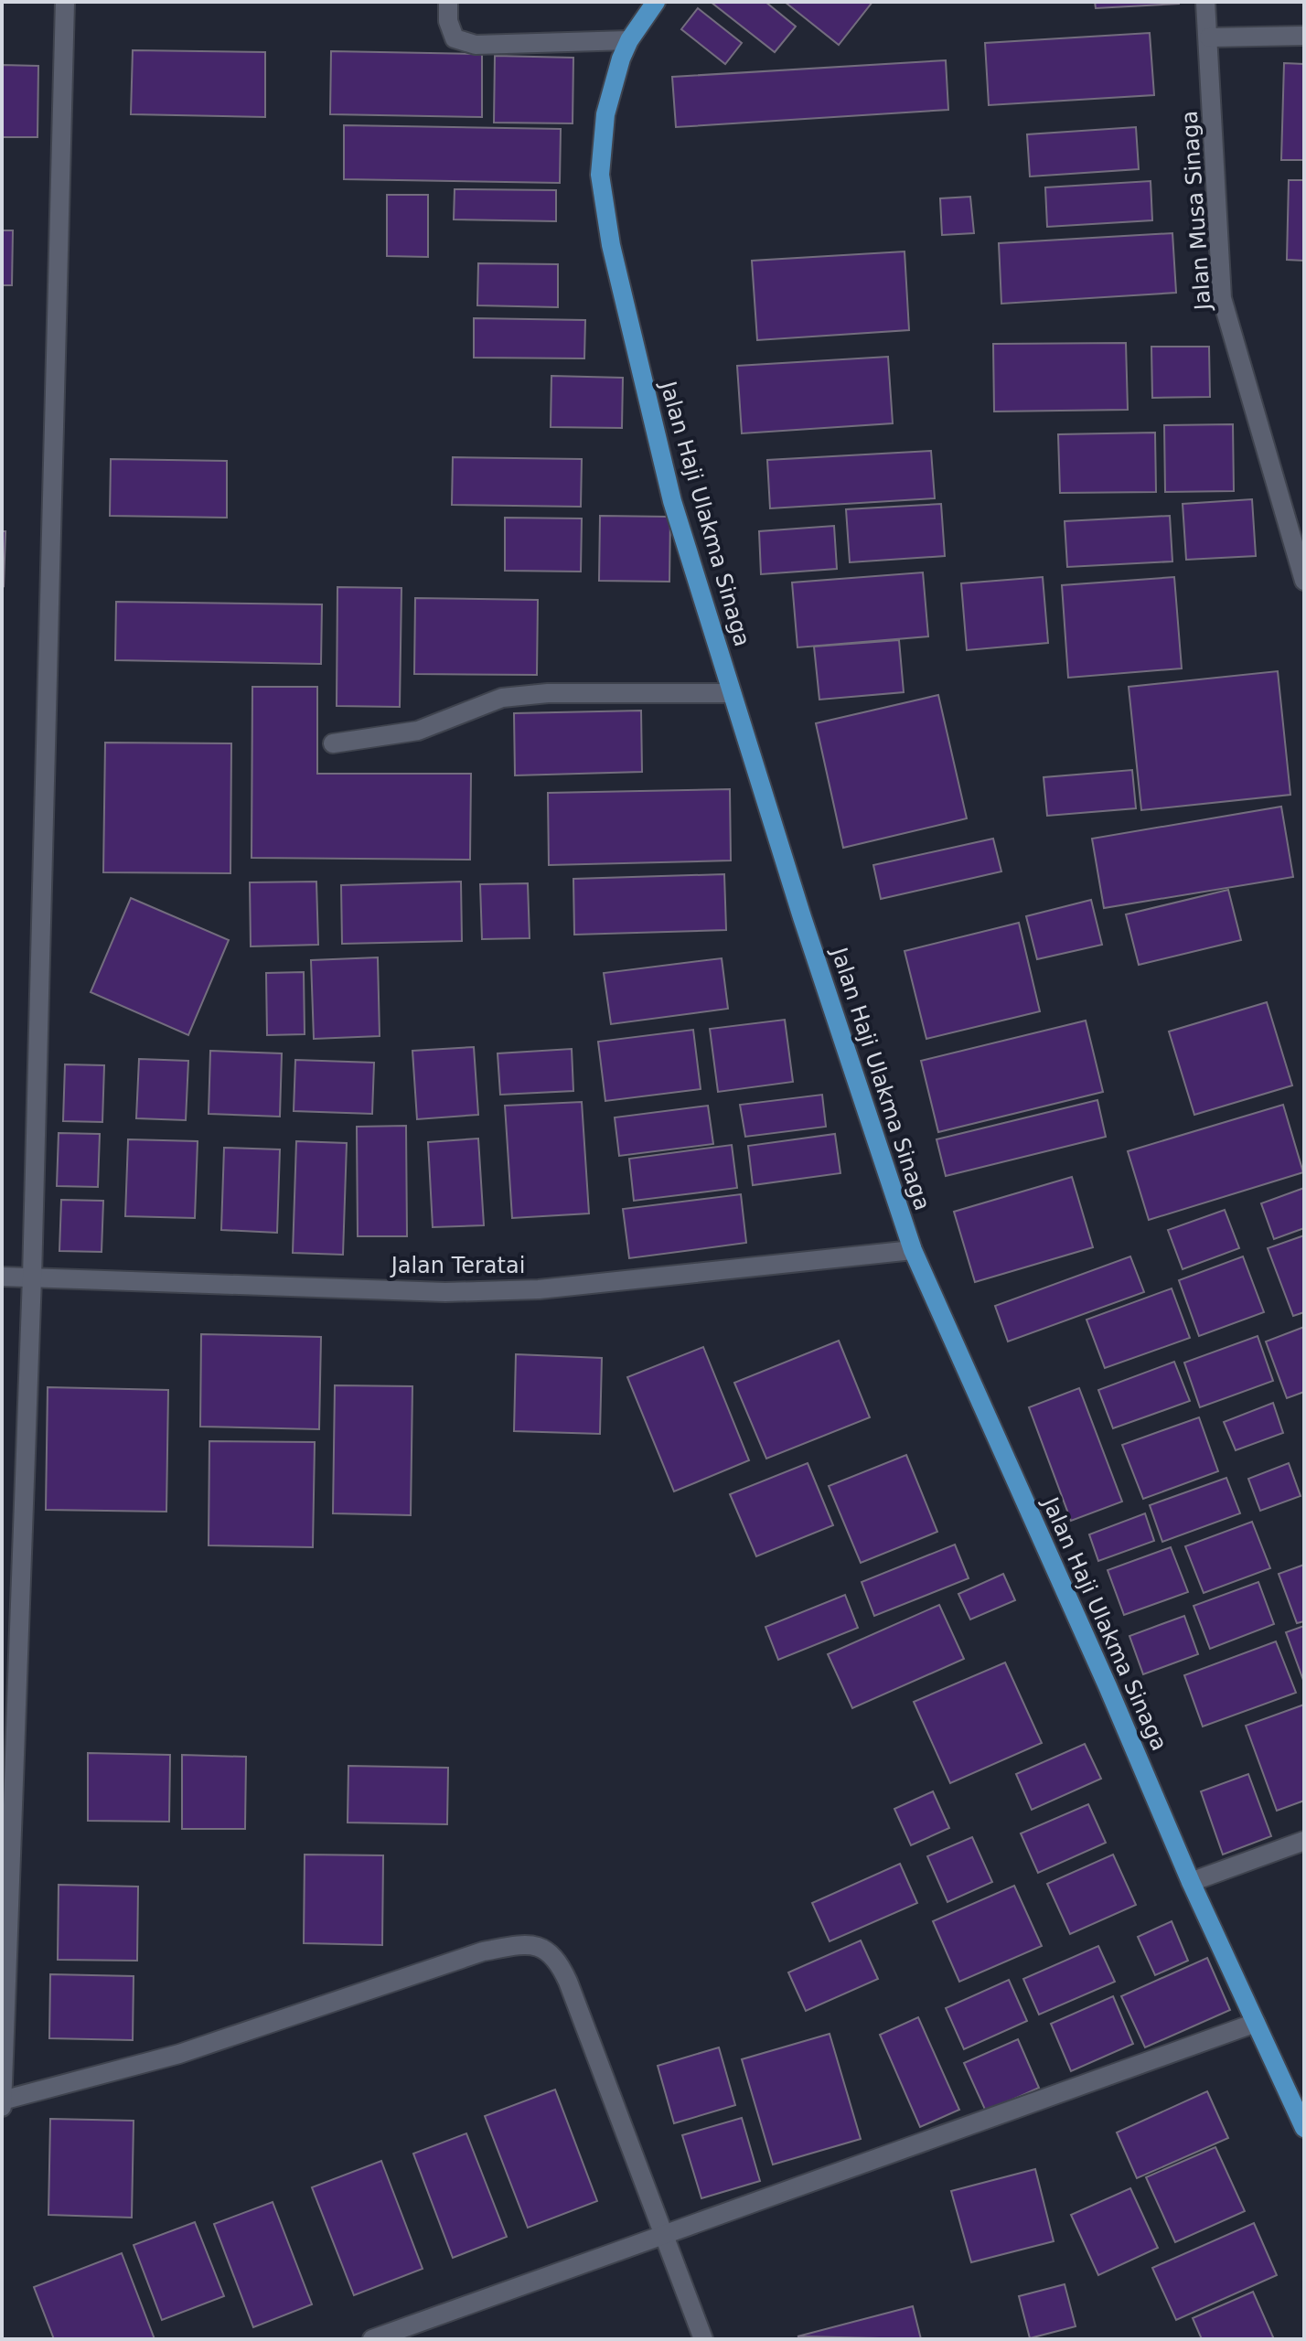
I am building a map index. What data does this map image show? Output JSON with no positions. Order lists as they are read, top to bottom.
{
  "streets": {
    "main road": ["Jalan Haji Ulakma Sinaga"],
    "street": ["Jalan Musa Sinaga", "Jalan Teratai"]
  },
  "crossings": [
    ["Jalan Haji Ulakma Sinaga", "Jalan Teratai"]
  ]
}
